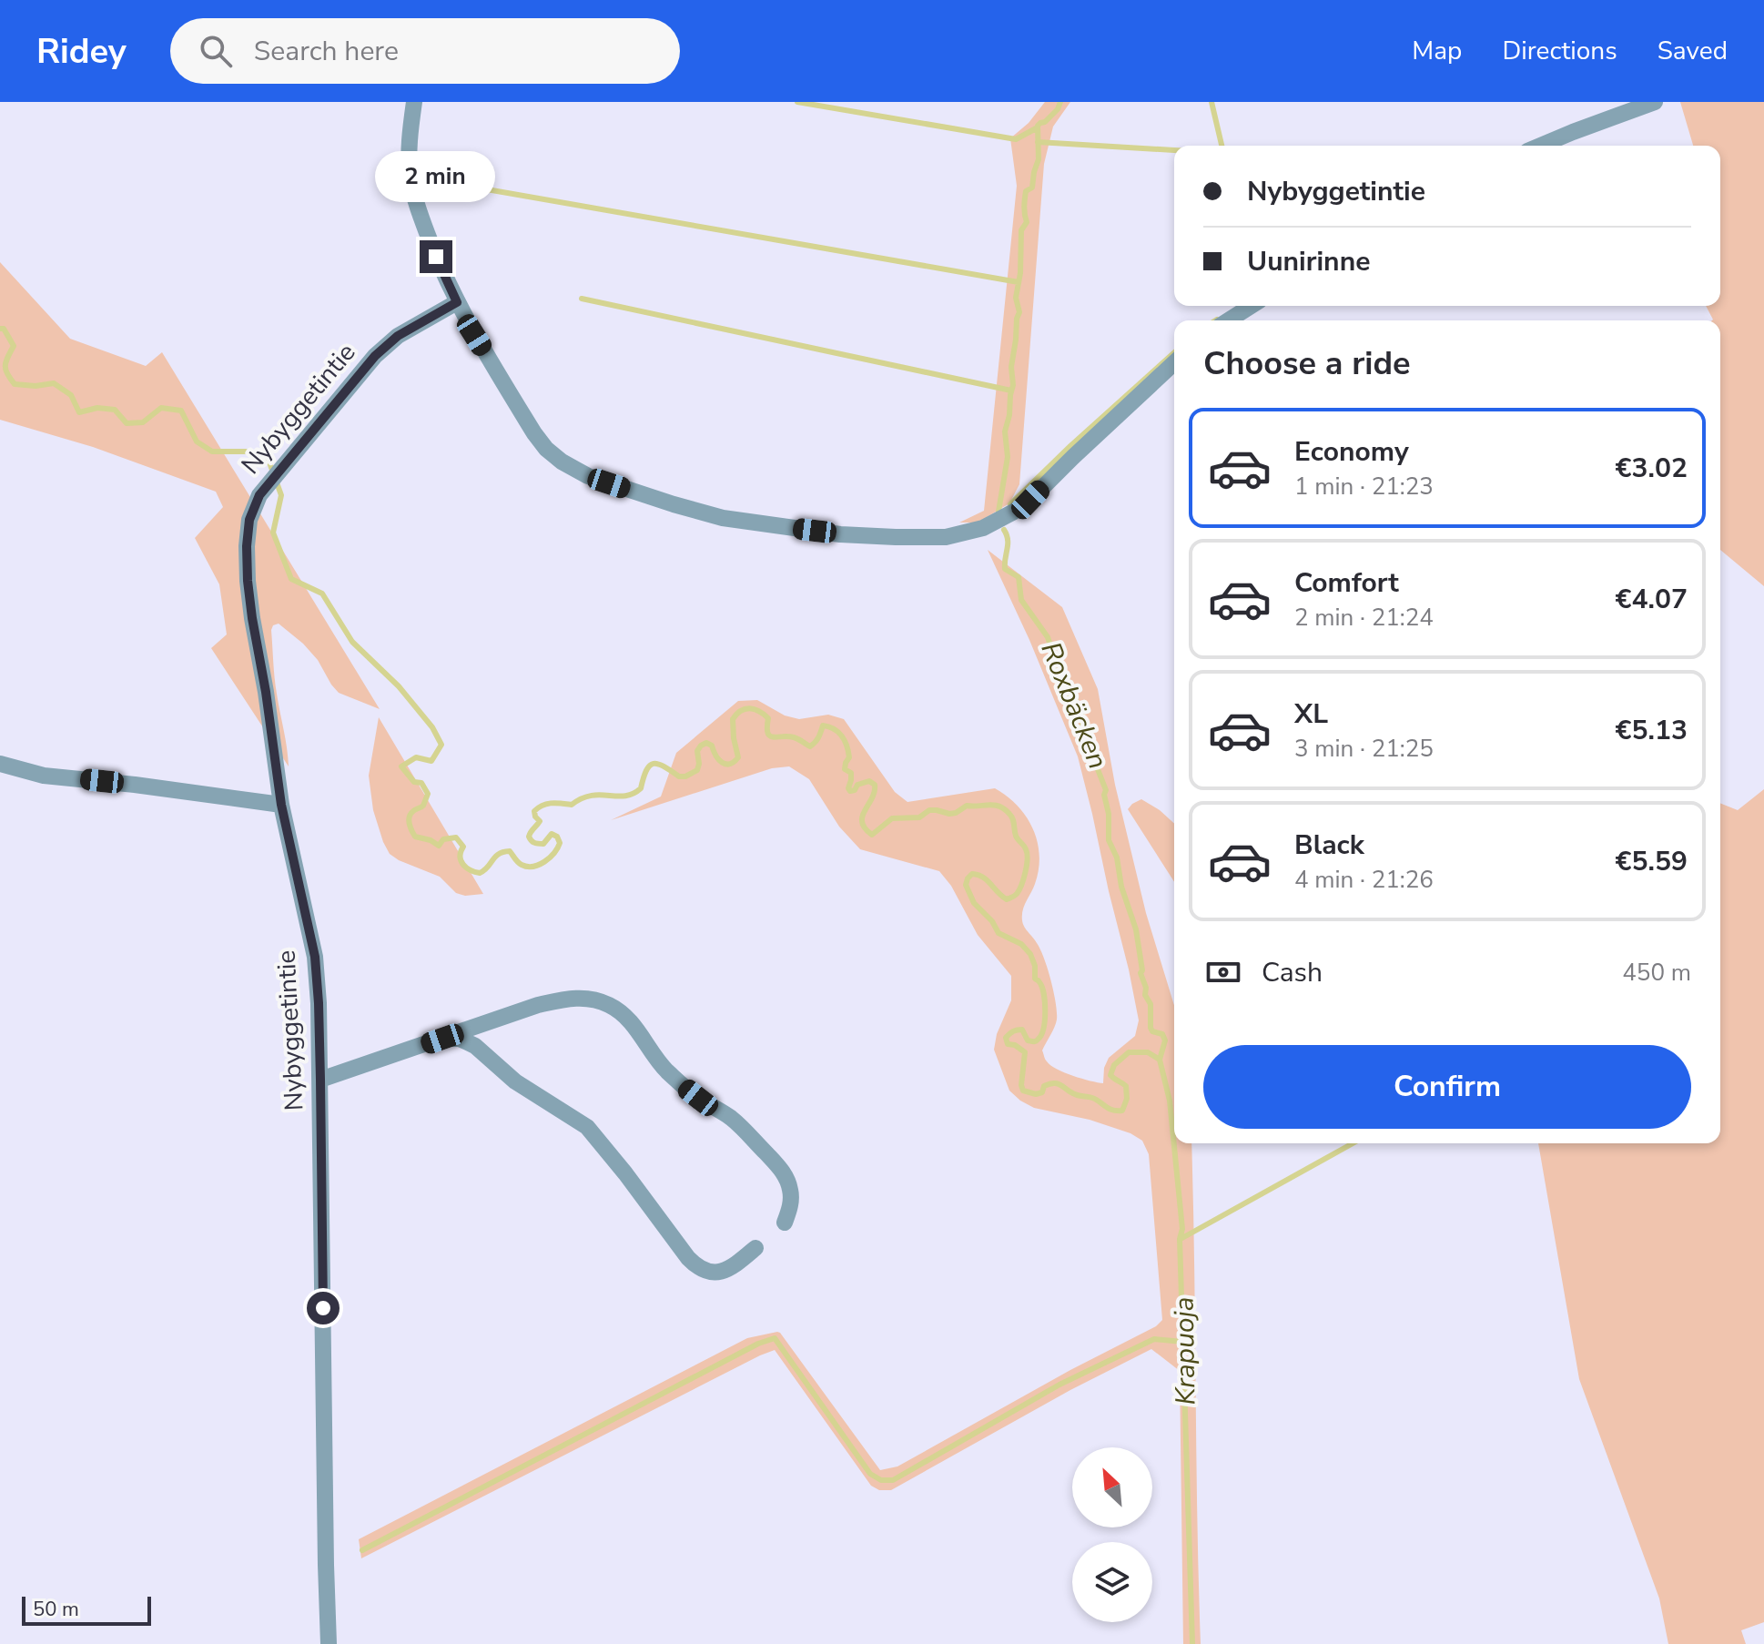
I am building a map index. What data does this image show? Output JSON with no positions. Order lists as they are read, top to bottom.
{
  "streets": {
    "street": ["Nybyggetintie"]
  },
  "water": ["Roxbäcken", "Krapuoja"],
  "scale_bar": "50 m",
  "north": "top left",
  "page": {
    "header": "Ridey",
    "search": "Search here",
    "nav": ["Map", "Directions", "Saved"],
    "banner": ["Nybyggetintie", "Uunirinne"],
    "bubble": "2 min",
    "heading": "Choose a ride",
    "list": [
      {
        "name": "Economy",
        "note": "1 min · 21:23",
        "value": "€3.02"
      },
      {
        "name": "Comfort",
        "note": "2 min · 21:24",
        "value": "€4.07"
      },
      {
        "name": "XL",
        "note": "3 min · 21:25",
        "value": "€5.13"
      },
      {
        "name": "Black",
        "note": "4 min · 21:26",
        "value": "€5.59"
      }
    ],
    "pay": ["Cash", "450 m"],
    "buttons": "Confirm",
    "scale": "50 m"
  }
}
